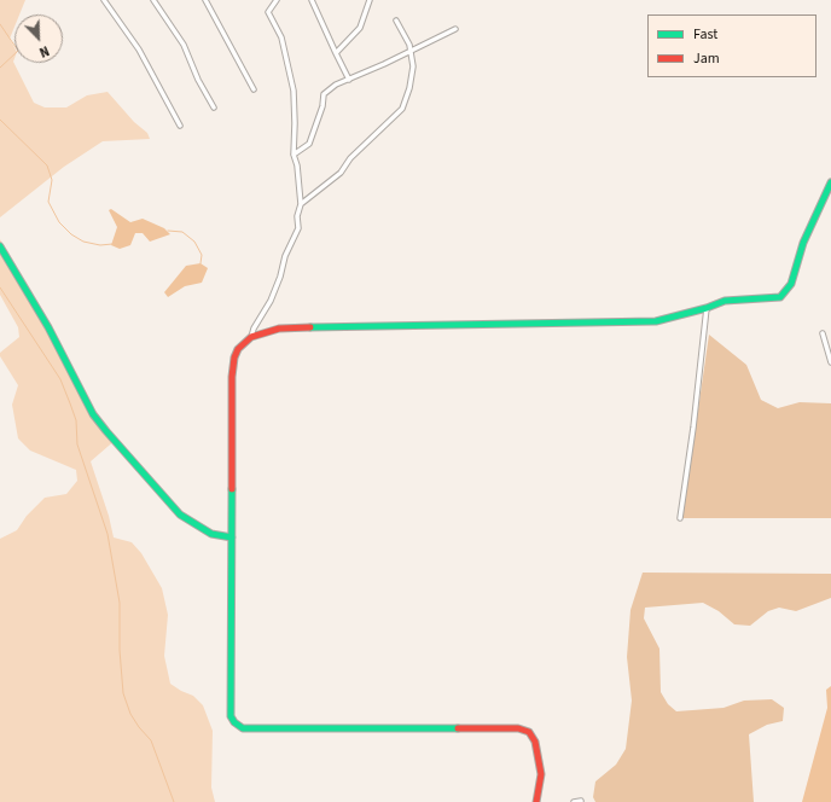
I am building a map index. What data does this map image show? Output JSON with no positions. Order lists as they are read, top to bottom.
{
  "legend": ["Fast", "Jam"],
  "north": "bottom right"
}
